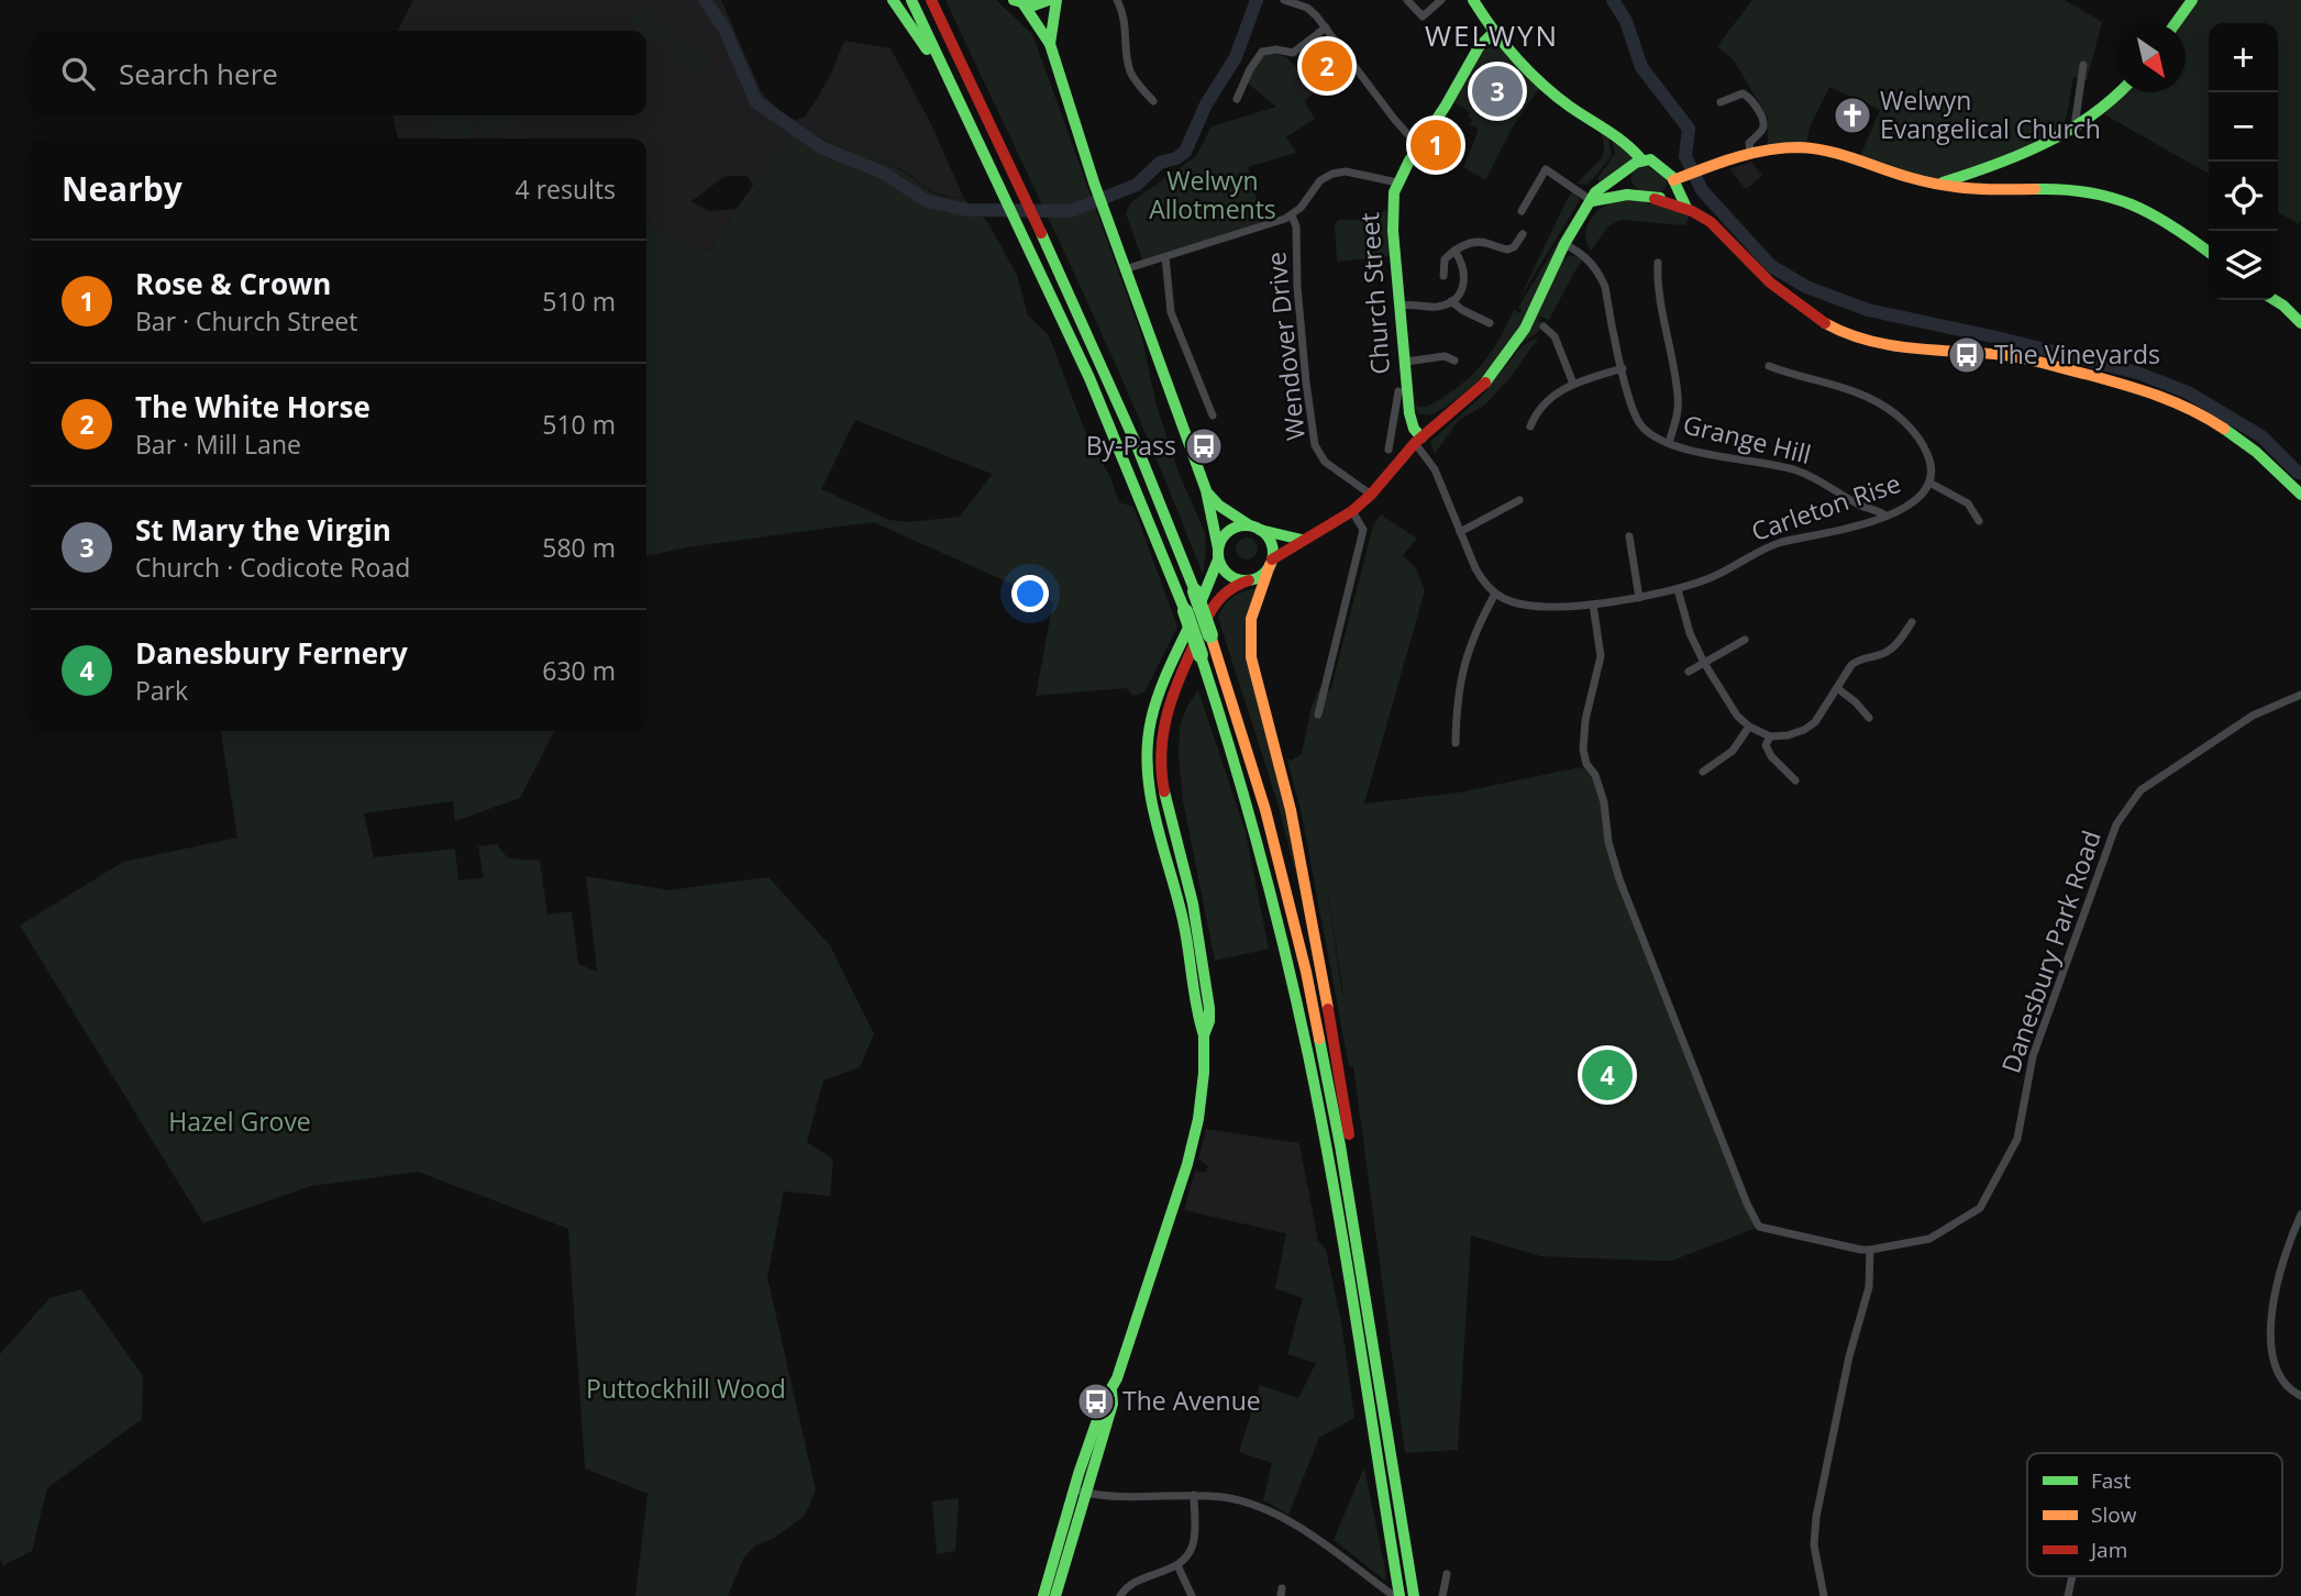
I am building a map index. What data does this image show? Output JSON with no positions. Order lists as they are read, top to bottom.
{
  "streets": {
    "main road": ["Church Street"],
    "street": [
      "Wendover Drive",
      "Grange Hill",
      "Carleton Rise",
      "Danesbury Park Road"
    ]
  },
  "crossings": [
    ["Grange Hill", "Carleton Rise"]
  ],
  "districts": ["WELWYN"],
  "parks": ["Welwyn Allotments", "Hazel Grove", "Puttockhill Wood"],
  "places": {
    "church": ["Welwyn Evangelical Church"],
    "bus stop": ["The Vineyards", "By-Pass", "The Avenue"]
  },
  "legend": ["Fast", "Slow", "Jam"],
  "north": "bottom right",
  "page": {
    "map_buttons": ["+", "−"],
    "search": "Search here",
    "pins": [
      "2",
      "3",
      "1",
      "4"
    ],
    "heading": ["Nearby", "4 results"],
    "list": [
      {
        "mark": "1",
        "name": "Rose & Crown",
        "note": "Bar · Church Street",
        "value": "510 m"
      },
      {
        "mark": "2",
        "name": "The White Horse",
        "note": "Bar · Mill Lane",
        "value": "510 m"
      },
      {
        "mark": "3",
        "name": "St Mary the Virgin",
        "note": "Church · Codicote Road",
        "value": "580 m"
      },
      {
        "mark": "4",
        "name": "Danesbury Fernery",
        "note": "Park",
        "value": "630 m"
      }
    ]
  }
}
